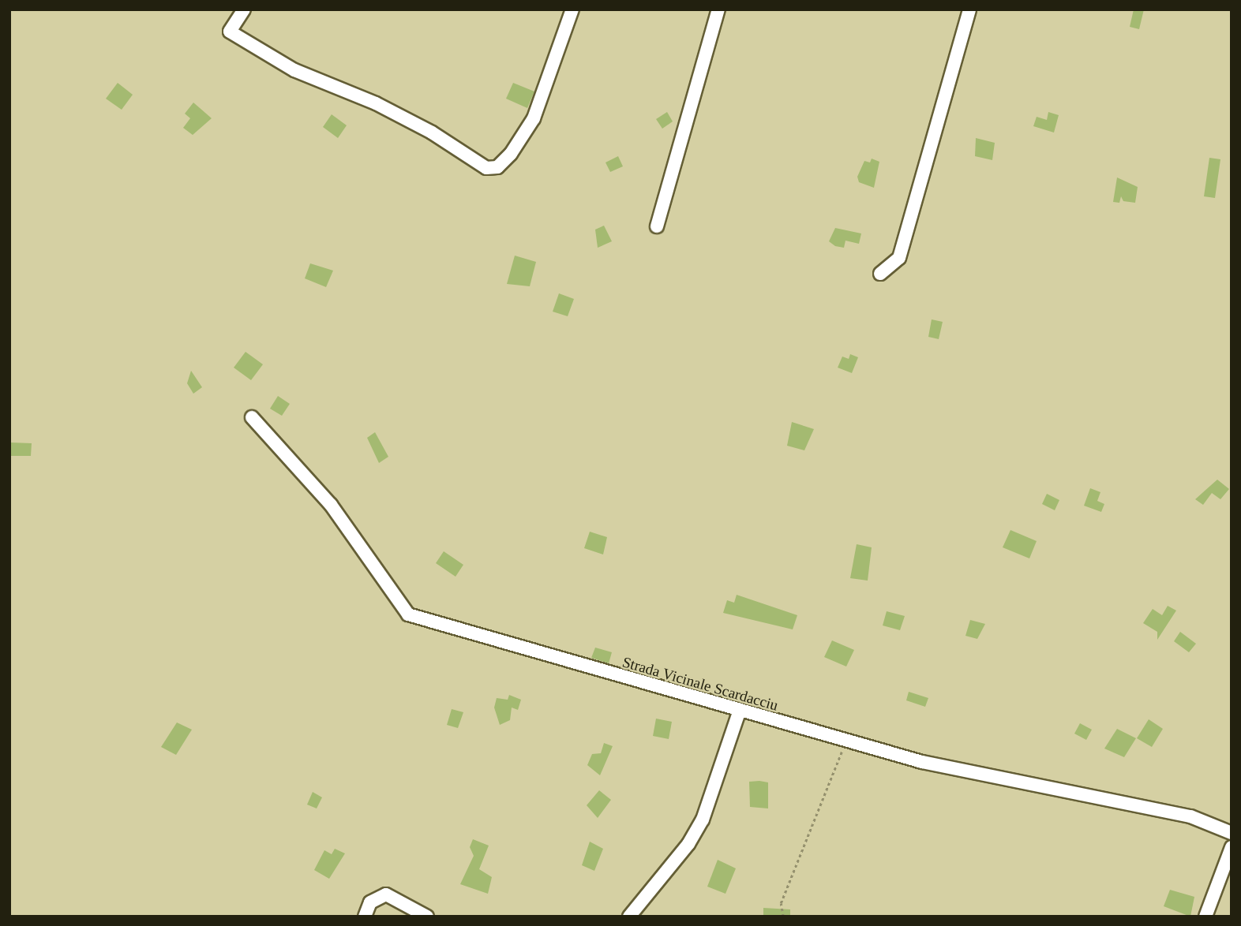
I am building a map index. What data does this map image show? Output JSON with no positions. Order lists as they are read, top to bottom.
{
  "streets": {
    "street": ["Strada Vicinale Scardacciu"]
  }
}
